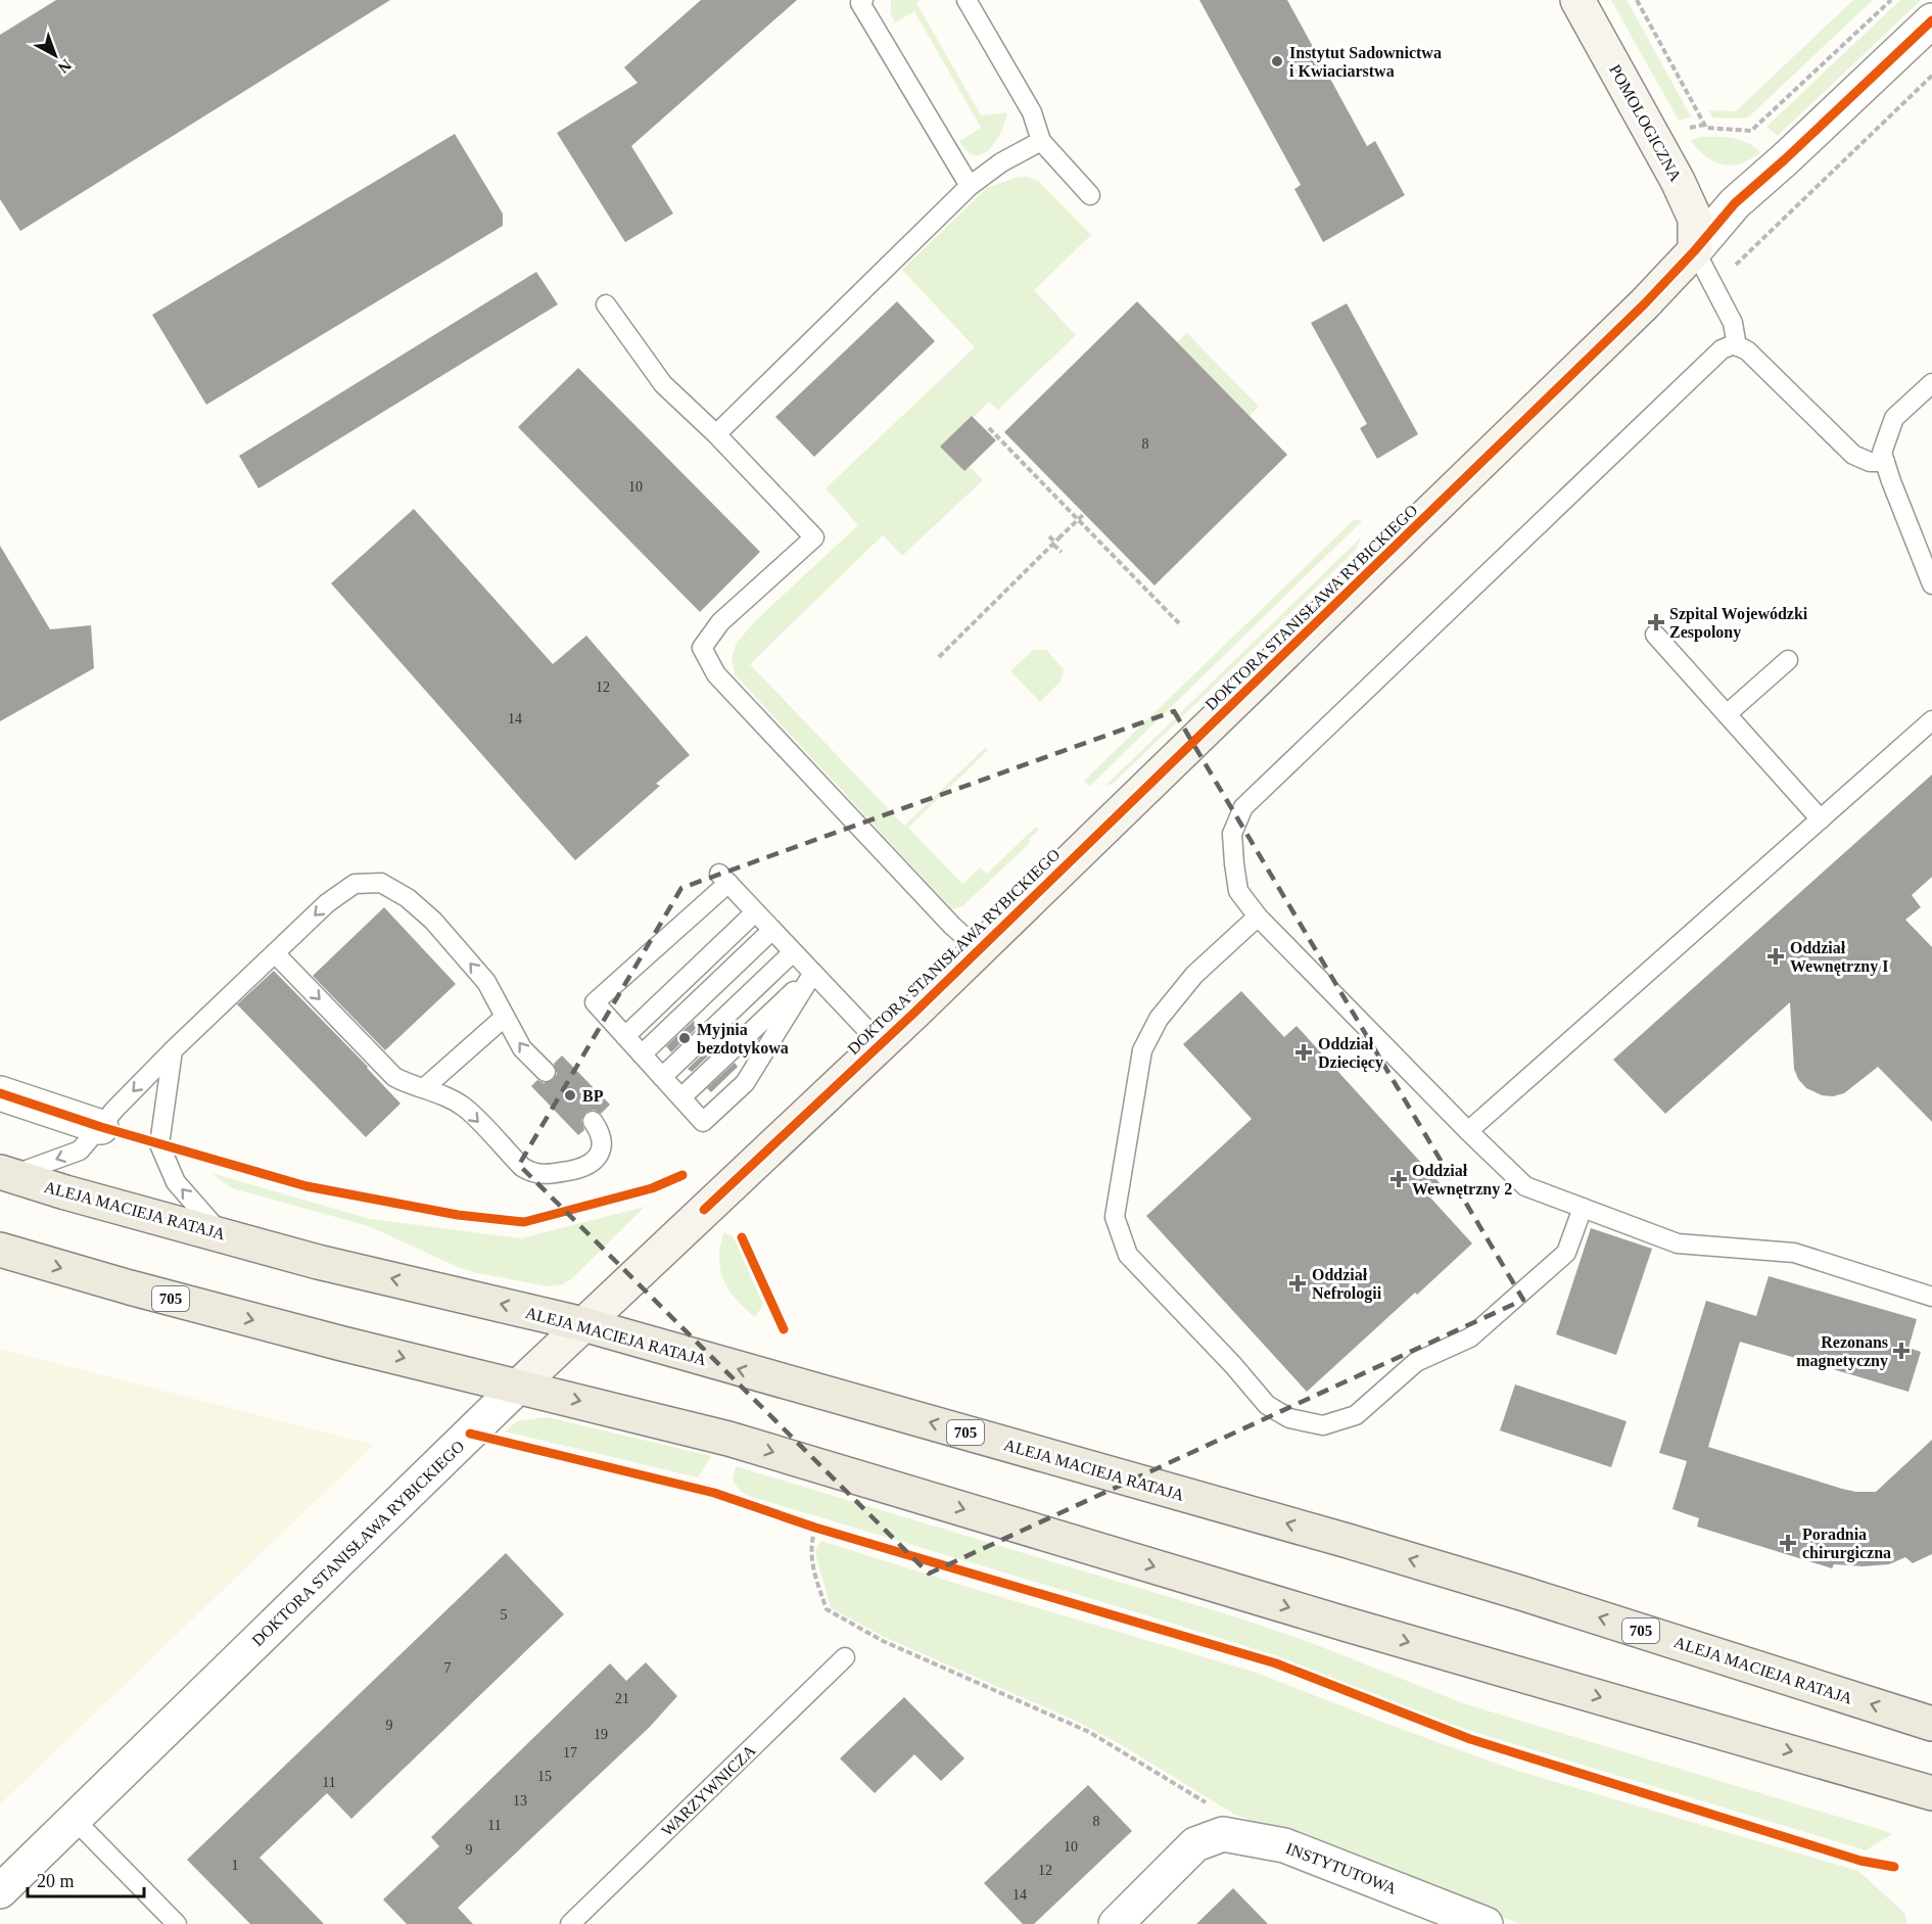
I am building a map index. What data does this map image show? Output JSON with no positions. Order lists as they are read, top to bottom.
{
  "streets": {
    "main road": ["ALEJA MACIEJA RATAJA", "705"],
    "street": ["POMOLOGICZNA", "DOKTORA STANISŁAWA RYBICKIEGO", "INSTYTUTOWA"],
    "lane": ["WARZYWNICZA"]
  },
  "crossings": [
    ["POMOLOGICZNA", "DOKTORA STANISŁAWA RYBICKIEGO"],
    ["DOKTORA STANISŁAWA RYBICKIEGO", "ALEJA MACIEJA RATAJA"],
    ["DOKTORA STANISŁAWA RYBICKIEGO", "705"]
  ],
  "places": {
    "other": ["Instytut Sadownictwa i Kwiaciarstwa", "Myjnia bezdotykowa", "BP"],
    "health": [
      "Szpital Wojewódzki Zespolony",
      "Oddział Wewnętrzny I",
      "Oddział Dziecięcy",
      "Oddział Wewnętrzny 2",
      "Oddział Nefrologii",
      "Rezonans magnetyczny",
      "Poradnia chirurgiczna"
    ]
  },
  "house_numbers": [
    "8",
    "10",
    "12",
    "14",
    "5",
    "7",
    "21",
    "9",
    "19",
    "17",
    "15",
    "11",
    "13",
    "8",
    "11",
    "10",
    "9",
    "1",
    "12",
    "14"
  ],
  "scale_bar": "20 m",
  "north": "bottom right"
}
